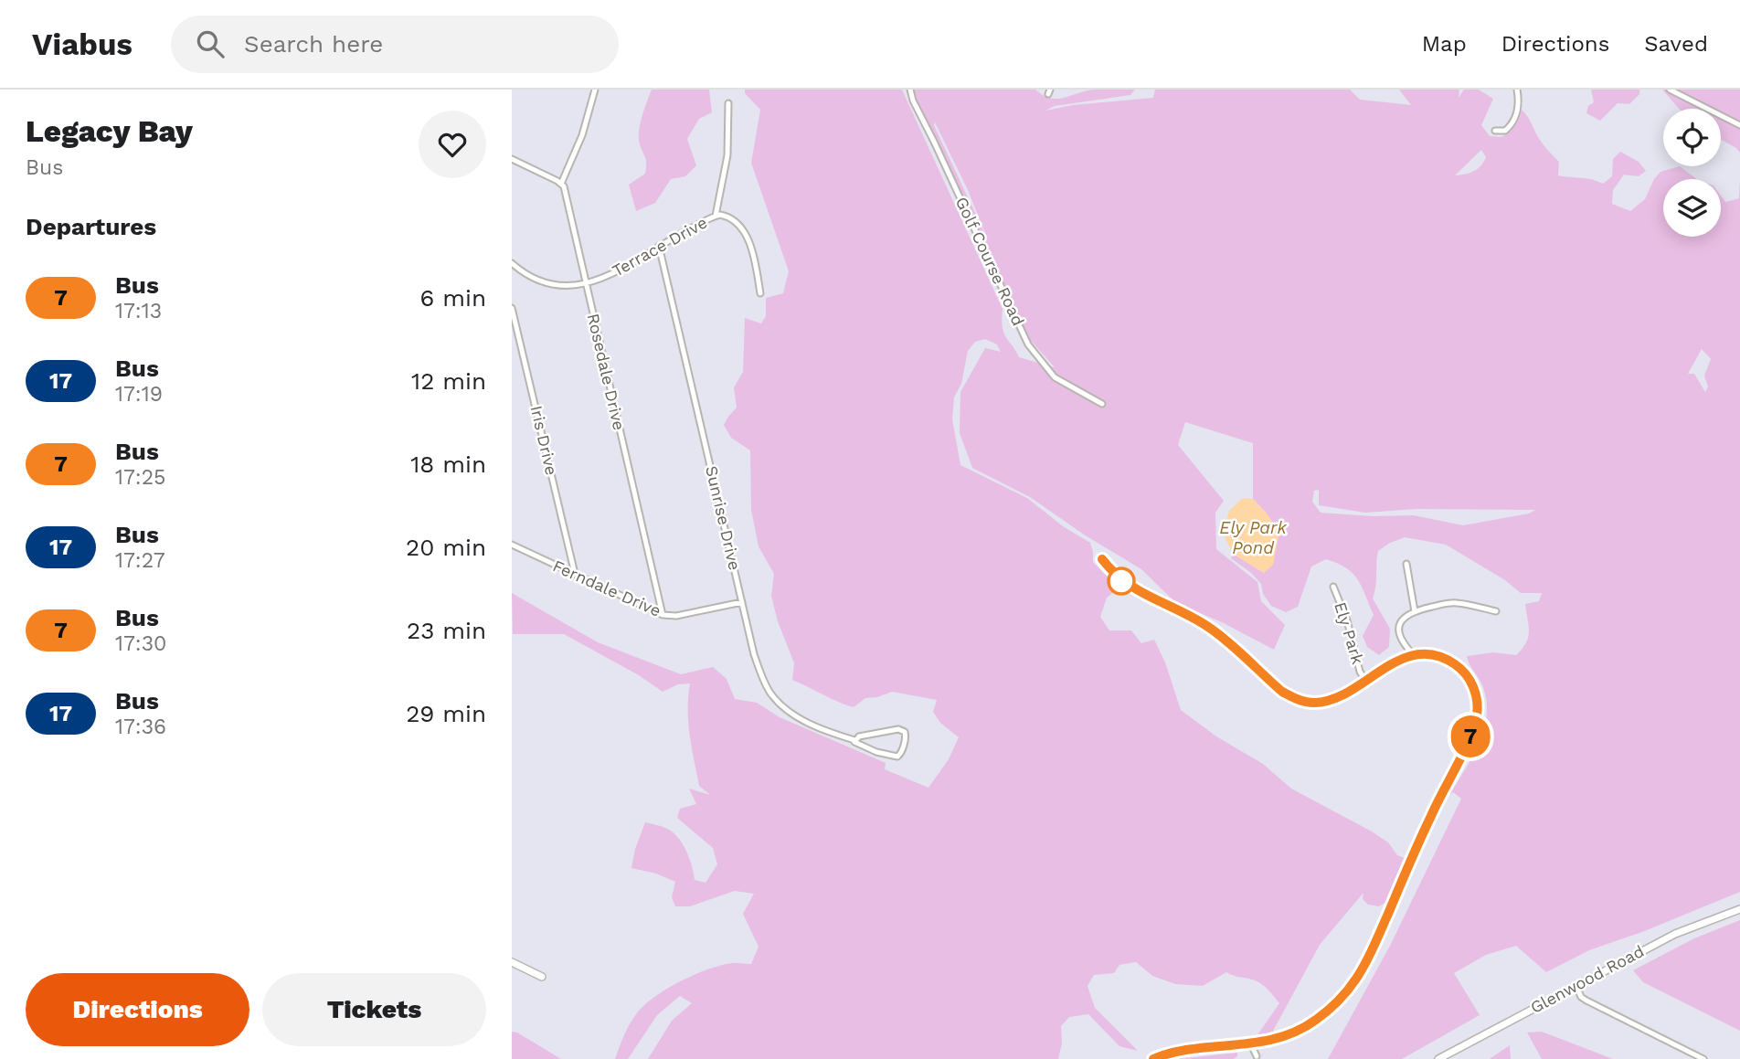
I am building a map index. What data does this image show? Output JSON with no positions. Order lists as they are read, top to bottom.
{
  "streets": {
    "street": [
      "Terrace Drive",
      "Golf Course Road",
      "Rosedale Drive",
      "Iris Drive",
      "Sunrise Drive",
      "Ferndale Drive",
      "Ely Park",
      "Glenwood Road"
    ]
  },
  "crossings": [
    ["Terrace Drive", "Rosedale Drive"],
    ["Terrace Drive", "Sunrise Drive"],
    ["Rosedale Drive", "Ferndale Drive"],
    ["Iris Drive", "Ferndale Drive"],
    ["Sunrise Drive", "Ferndale Drive"]
  ],
  "water": ["Ely Park Pond"],
  "lines": ["bus line 7"],
  "page": {
    "header": "Viabus",
    "search": "Search here",
    "nav": ["Map", "Directions", "Saved"],
    "heading": [
      ["Legacy Bay", "Bus"],
      "Departures"
    ],
    "on_map": "7",
    "list": [
      {
        "mark": "7",
        "name": "Bus",
        "note": "17:13",
        "value": "6 min"
      },
      {
        "mark": "17",
        "name": "Bus",
        "note": "17:19",
        "value": "12 min"
      },
      {
        "mark": "7",
        "name": "Bus",
        "note": "17:25",
        "value": "18 min"
      },
      {
        "mark": "17",
        "name": "Bus",
        "note": "17:27",
        "value": "20 min"
      },
      {
        "mark": "7",
        "name": "Bus",
        "note": "17:30",
        "value": "23 min"
      },
      {
        "mark": "17",
        "name": "Bus",
        "note": "17:36",
        "value": "29 min"
      }
    ],
    "buttons": ["Directions", "Tickets"]
  }
}
